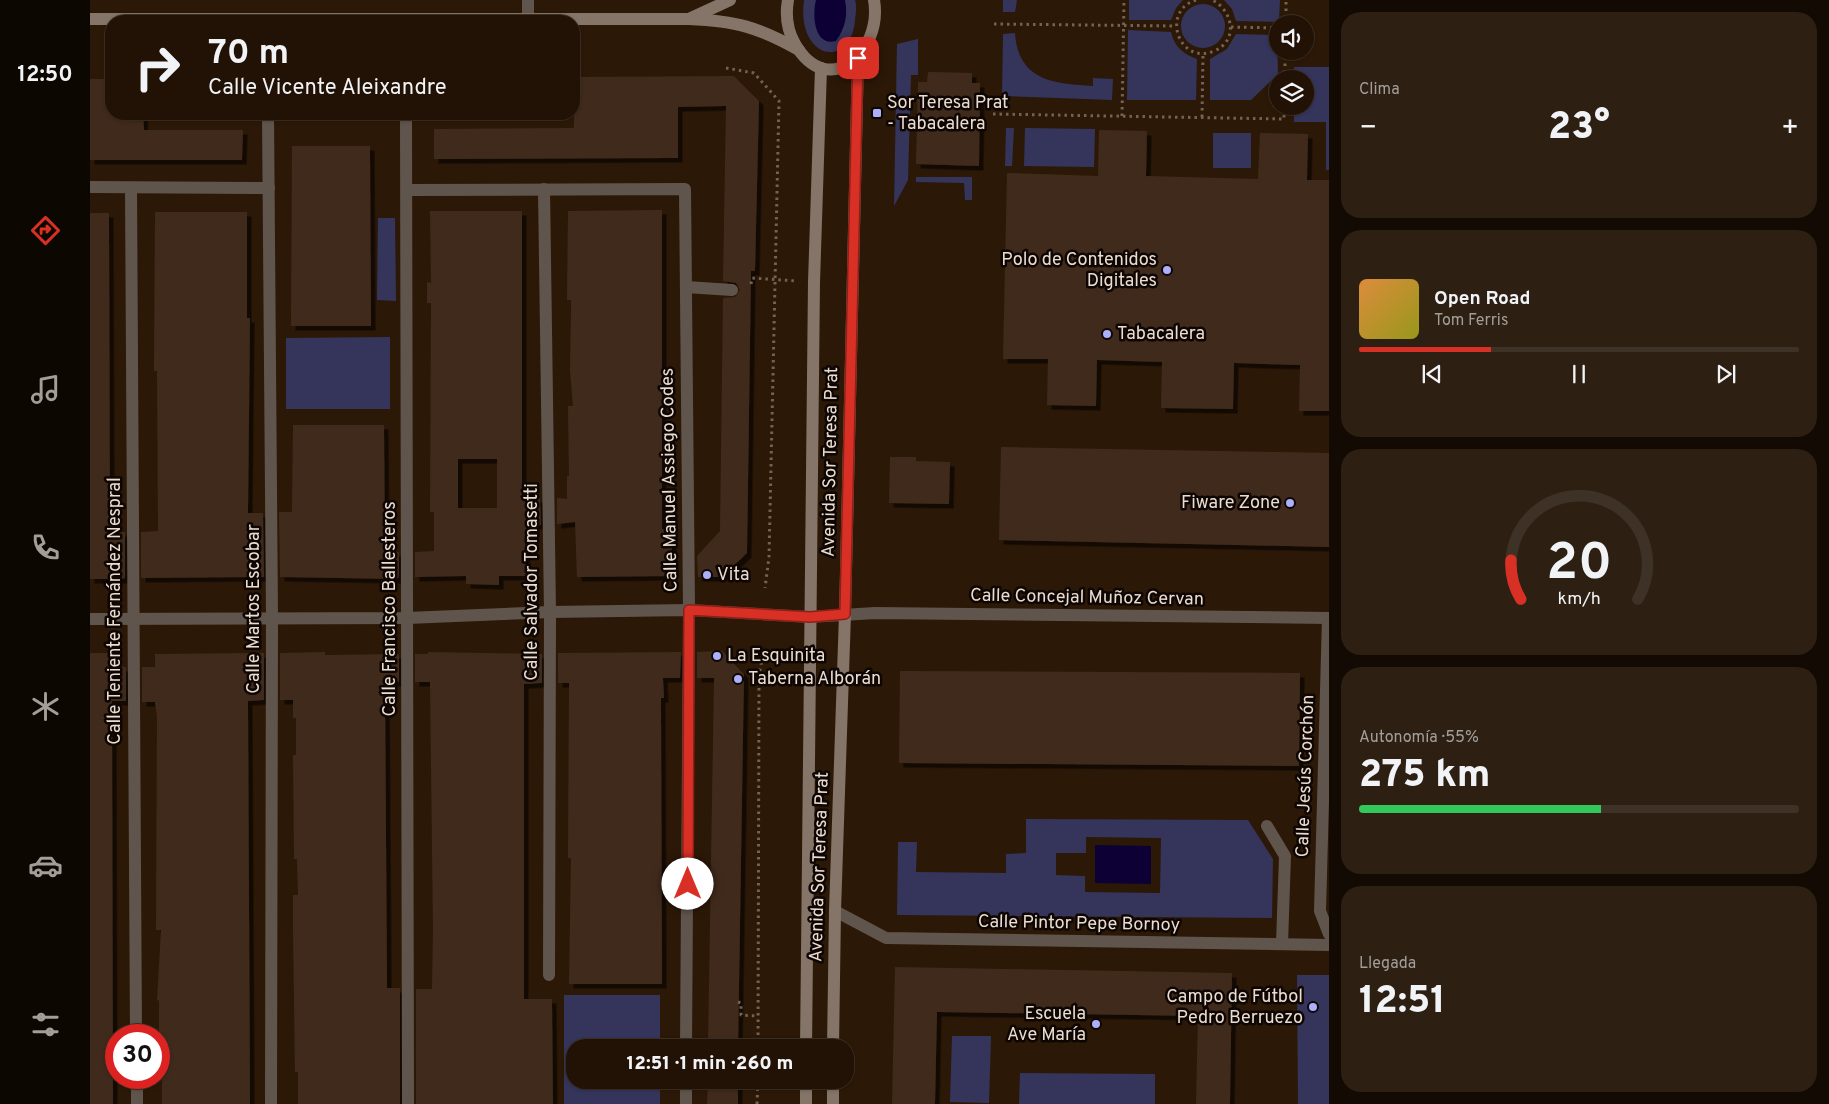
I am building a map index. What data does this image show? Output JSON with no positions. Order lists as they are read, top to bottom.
{
  "streets": {
    "main road": ["Avenida Sor Teresa Prat"],
    "street": [
      "Calle Manuel Assiego Codes",
      "Calle Salvador Tomasetti",
      "Calle Concejal Muñoz Cervan",
      "Calle Martos Escobar",
      "Calle Francisco Ballesteros",
      "Calle Teniente Fernández Nespral",
      "Calle Jesús Corchón",
      "Calle Pintor Pepe Bornoy"
    ]
  },
  "crossings": [
    ["Avenida Sor Teresa Prat", "Calle Concejal Muñoz Cervan"],
    ["Avenida Sor Teresa Prat", "Calle Pintor Pepe Bornoy"],
    ["Calle Manuel Assiego Codes", "Calle Salvador Tomasetti"],
    ["Calle Manuel Assiego Codes", "Calle Concejal Muñoz Cervan"],
    ["Calle Manuel Assiego Codes", "Calle Francisco Ballesteros"],
    ["Calle Salvador Tomasetti", "Calle Concejal Muñoz Cervan"],
    ["Calle Concejal Muñoz Cervan", "Calle Martos Escobar"],
    ["Calle Concejal Muñoz Cervan", "Calle Francisco Ballesteros"],
    ["Calle Concejal Muñoz Cervan", "Calle Teniente Fernández Nespral"],
    ["Calle Concejal Muñoz Cervan", "Calle Jesús Corchón"]
  ],
  "places": {
    "transit": ["Sor Teresa Prat - Tabacalera"],
    "other": [
      "Polo de Contenidos Digitales",
      "Tabacalera",
      "Fiware Zone",
      "Vita",
      "La Esquinita",
      "Taberna Alborán",
      "Campo de Fútbol Pedro Berruezo",
      "Escuela Ave María"
    ]
  },
  "page": {
    "tabs": "12:50",
    "tile": [
      "Clima",
      ["Autonomía · 55%", "275 km"],
      ["Llegada", "12:51"]
    ],
    "turn": ["70 m", "Calle Vicente Aleixandre"],
    "heat": ["−", "23°", "+"],
    "song": ["Open Road", "Tom Ferris"],
    "limit": "30",
    "trip": "12:51 · 1 min · 260 m",
    "gauge": ["20", "km/h"]
  }
}
